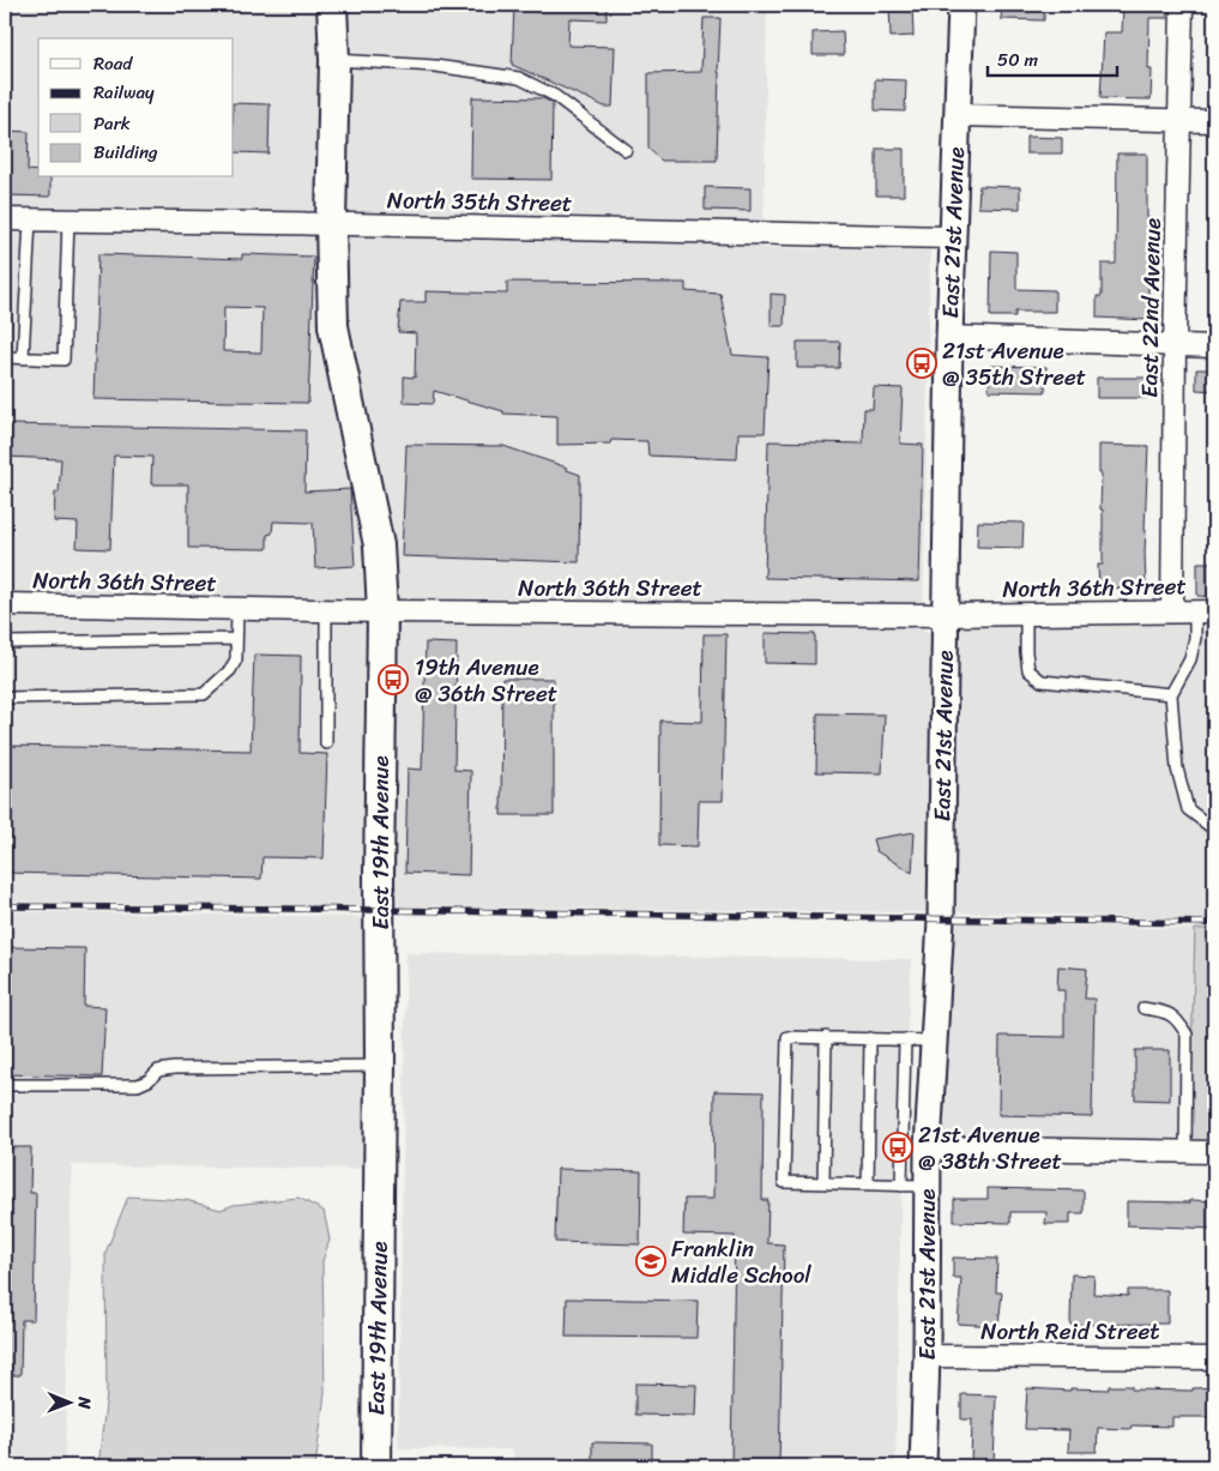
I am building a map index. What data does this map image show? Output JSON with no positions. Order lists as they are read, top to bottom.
{
  "streets": {
    "main road": ["East 19th Avenue"],
    "street": [
      "North 35th Street",
      "East 21st Avenue",
      "East 22nd Avenue",
      "North 36th Street",
      "North Reid Street"
    ]
  },
  "crossings": [
    ["North 35th Street", "East 21st Avenue"],
    ["North 35th Street", "East 19th Avenue"],
    ["East 21st Avenue", "North 36th Street"],
    ["East 21st Avenue", "North Reid Street"],
    ["East 22nd Avenue", "North 36th Street"],
    ["North 36th Street", "East 19th Avenue"]
  ],
  "places": {
    "bus stop": ["21st Avenue @ 35th Street", "19th Avenue @ 36th Street", "21st Avenue @ 38th Street"],
    "school or university": ["Franklin Middle School"]
  },
  "legend": [
    "Road",
    "Railway",
    "Park",
    "Building"
  ],
  "scale_bar": "50 m",
  "north": "right"
}
